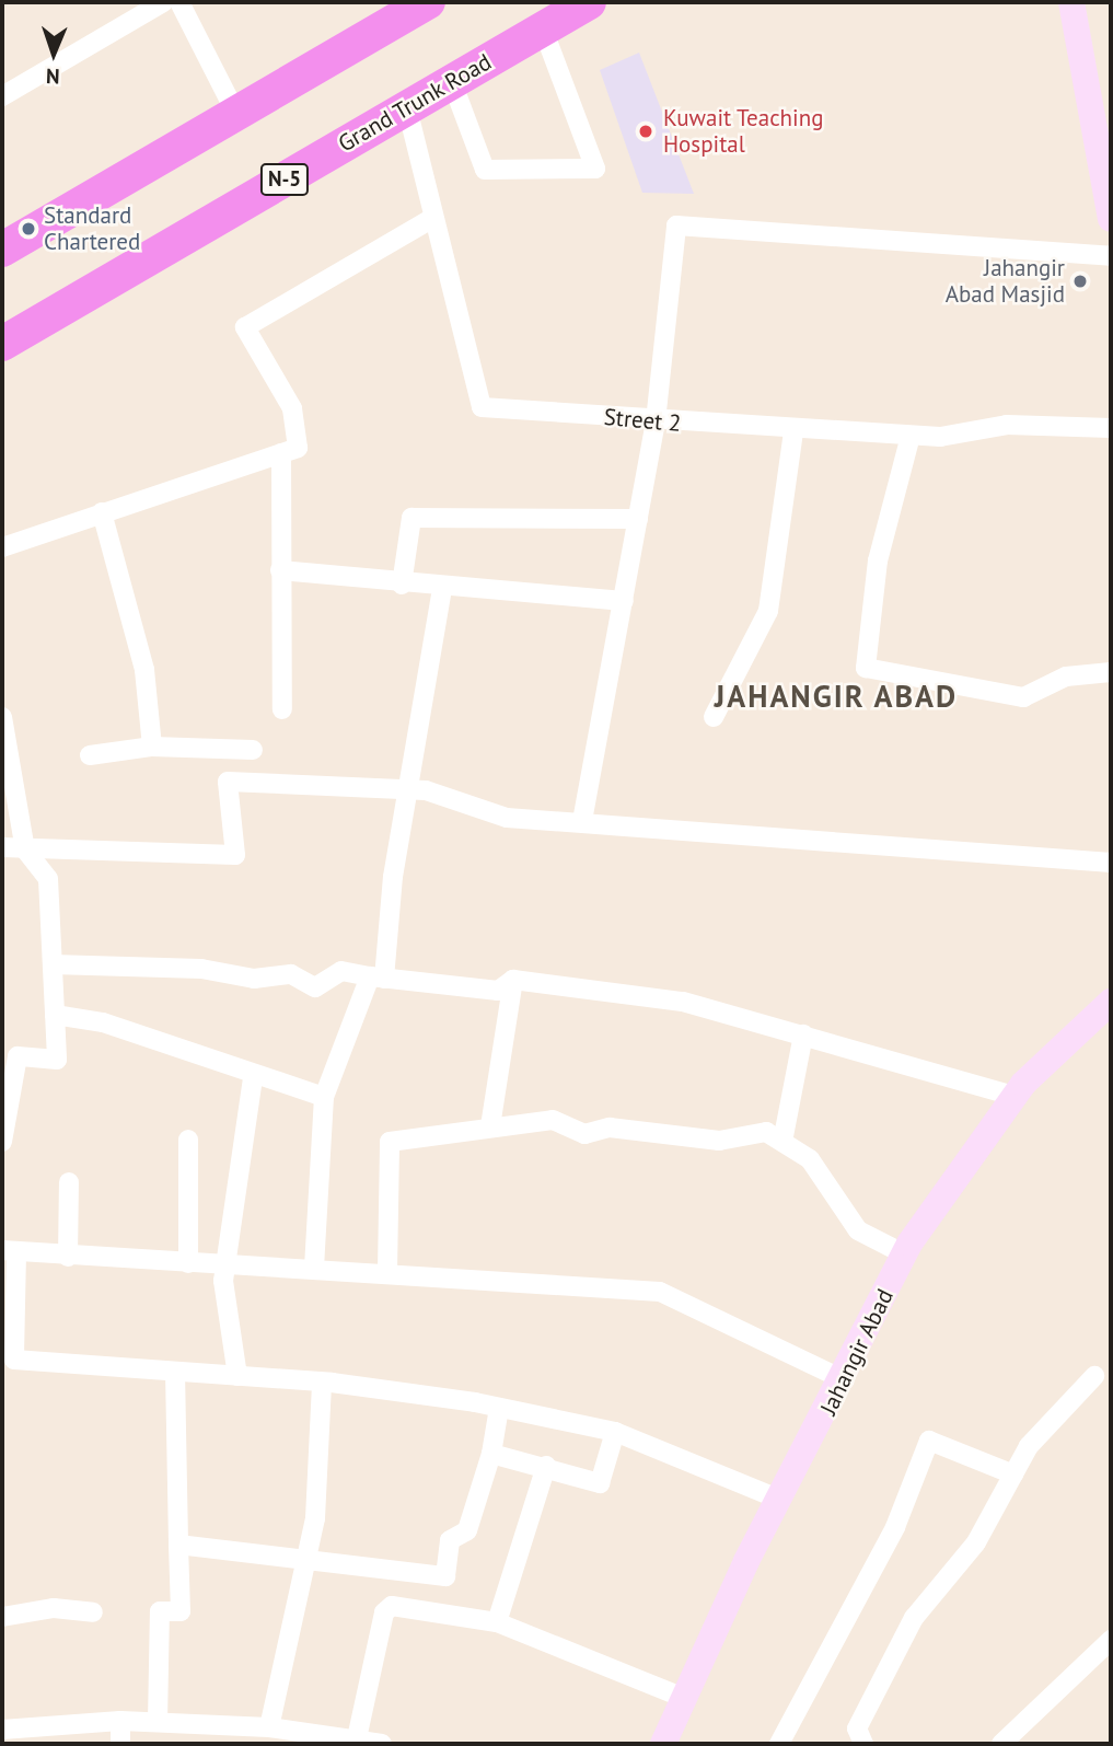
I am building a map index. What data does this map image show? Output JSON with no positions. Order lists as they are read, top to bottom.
{
  "streets": {
    "highway": ["Grand Trunk Road", "N-5"],
    "street": ["Street 2", "Jahangir Abad"]
  },
  "crossings": [
    ["Grand Trunk Road", "Street 2"]
  ],
  "districts": ["JAHANGIR ABAD"],
  "places": ["Kuwait Teaching Hospital", "Standard Chartered", "Jahangir Abad Masjid"],
  "north": "bottom"
}
